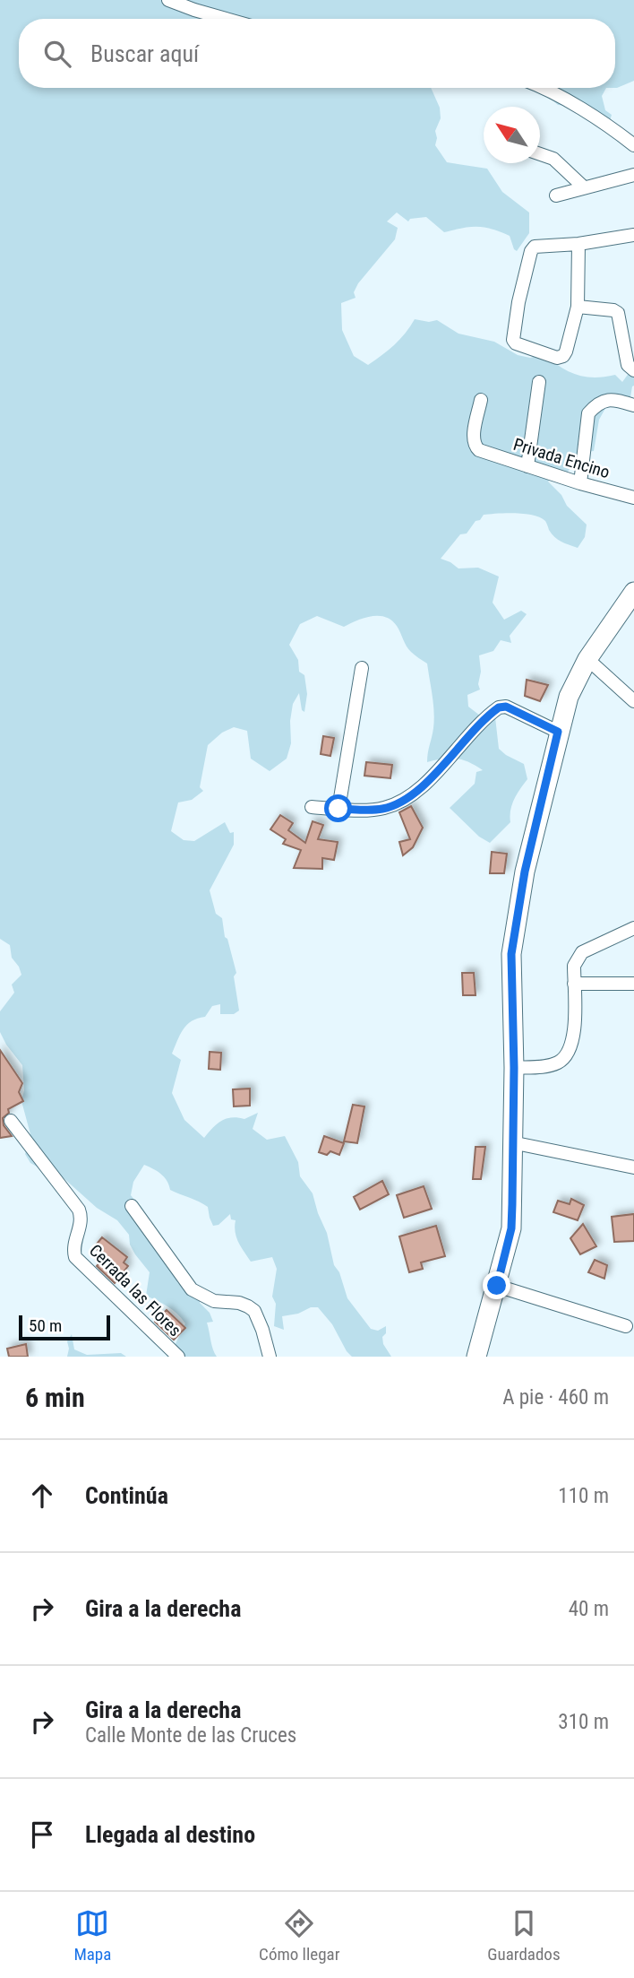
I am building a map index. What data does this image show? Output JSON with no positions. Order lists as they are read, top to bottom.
{
  "streets": {
    "street": ["Privada Encino", "Cerrada las Flores"]
  },
  "scale_bar": "50 m",
  "north": "top left",
  "page": {
    "search": "Buscar aquí",
    "scale": "50 m",
    "heading": ["6 min", "A pie · 460 m"],
    "list": [
      ["Continúa", "110 m"],
      ["Gira a la derecha", "40 m"],
      ["Gira a la derecha", "Calle Monte de las Cruces", "310 m"],
      "Llegada al destino"
    ],
    "nav": ["Mapa", "Cómo llegar", "Guardados"]
  }
}
